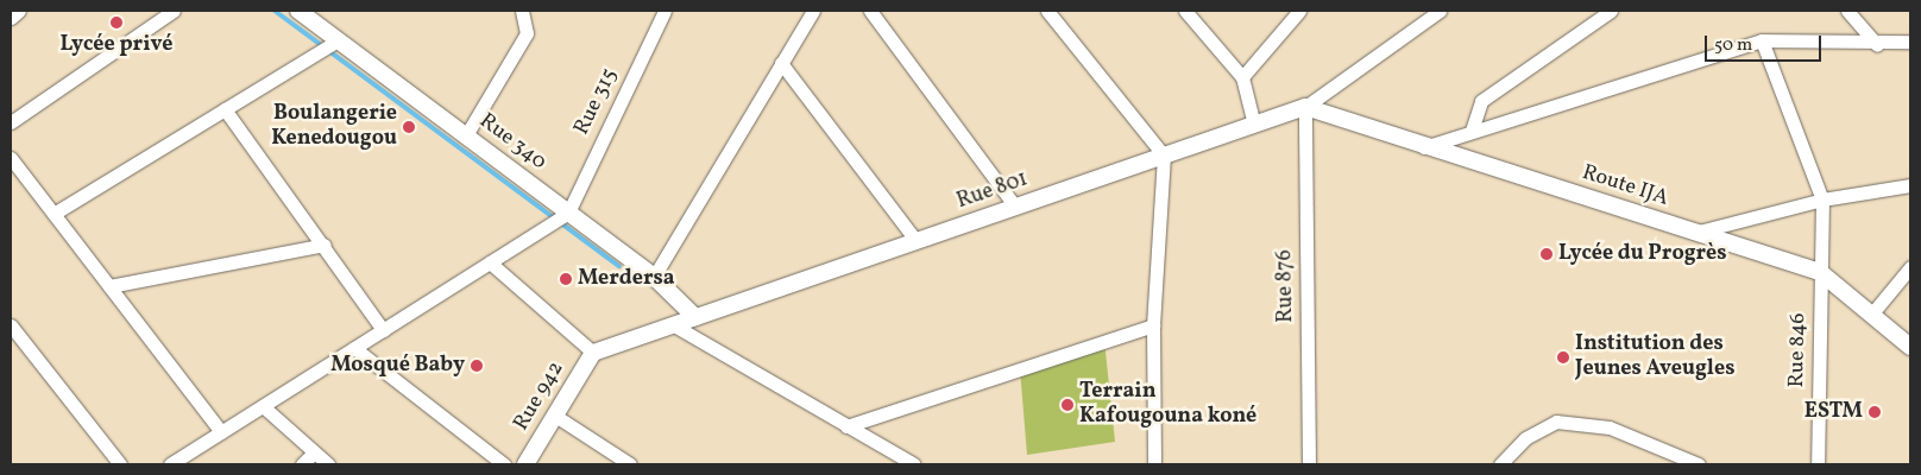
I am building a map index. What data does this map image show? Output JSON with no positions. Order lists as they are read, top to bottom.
{
  "streets": {
    "street": [
      "Rue 315",
      "Rue 340",
      "Route IJA",
      "Rue 801",
      "Rue 876",
      "Rue 846",
      "Rue 942"
    ]
  },
  "crossings": [
    ["Rue 315", "Rue 340"],
    ["Rue 340", "Rue 801"],
    ["Route IJA", "Rue 801"],
    ["Route IJA", "Rue 876"],
    ["Route IJA", "Rue 846"],
    ["Rue 801", "Rue 876"],
    ["Rue 801", "Rue 942"]
  ],
  "places": [
    "Lycée privé",
    "Boulangerie Kenedougou",
    "Lycée du Progrès",
    "Merdersa",
    "Institution des Jeunes Aveugles",
    "Mosqué Baby",
    "Terrain Kafougouna koné",
    "ESTM"
  ],
  "scale_bar": "50 m"
}
